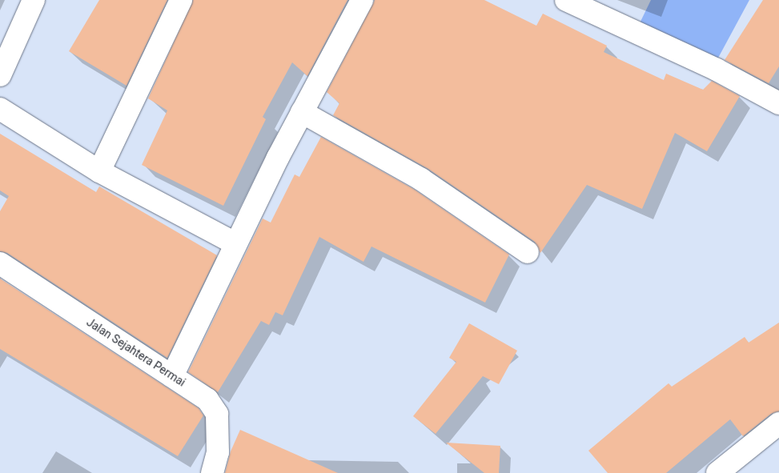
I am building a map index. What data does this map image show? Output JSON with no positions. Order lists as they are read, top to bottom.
{
  "streets": {
    "street": ["Jalan Sejahtera Permai"]
  }
}
